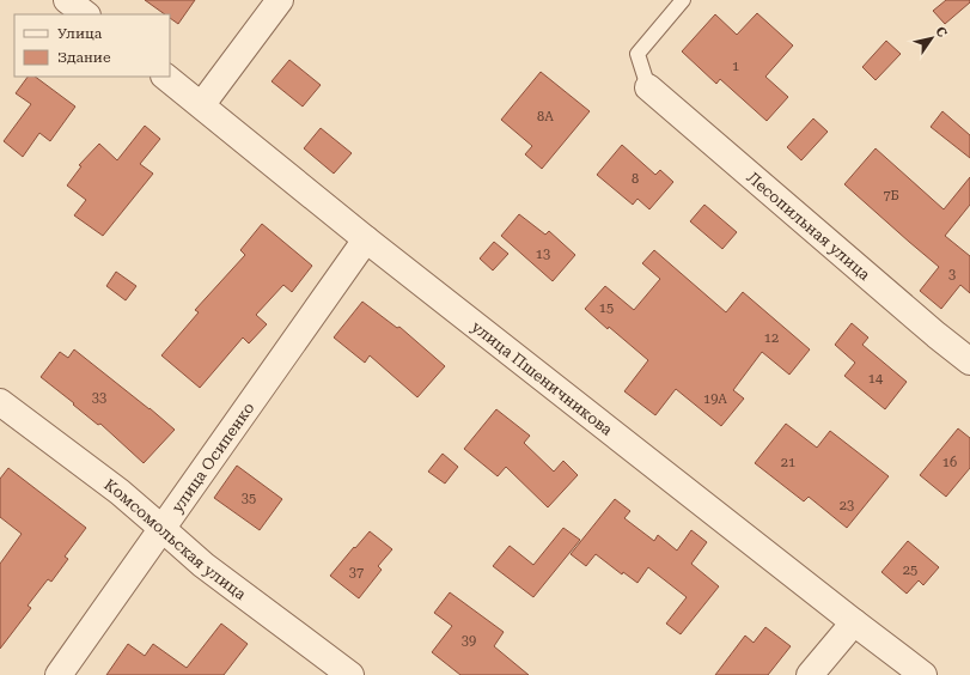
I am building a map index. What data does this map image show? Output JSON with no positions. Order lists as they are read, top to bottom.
{
  "streets": {
    "street": [
      "Лесопильная улица",
      "улица Пшеничникова",
      "улица Осипенко",
      "Комсомольская улица"
    ]
  },
  "crossings": [
    ["улица Пшеничникова", "улица Осипенко"],
    ["улица Осипенко", "Комсомольская улица"]
  ],
  "house_numbers": [
    "1",
    "8А",
    "8",
    "7Б",
    "13",
    "3",
    "15",
    "12",
    "14",
    "33",
    "19А",
    "21",
    "16",
    "35",
    "23",
    "25",
    "37",
    "39"
  ],
  "legend": ["Улица", "Здание"],
  "north": "top right"
}
